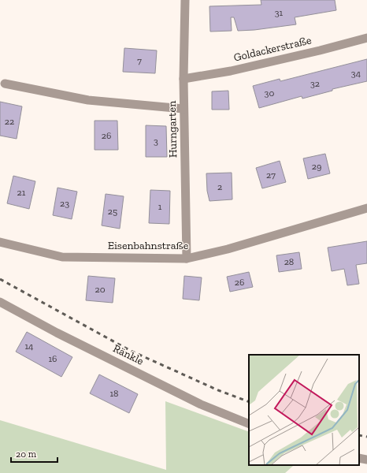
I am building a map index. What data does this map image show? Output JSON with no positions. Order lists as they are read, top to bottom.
{
  "streets": {
    "street": [
      "Goldackerstraße",
      "Hurngarten",
      "Eisenbahnstraße",
      "Ränkle"
    ]
  },
  "crossings": [
    ["Goldackerstraße", "Hurngarten"],
    ["Hurngarten", "Eisenbahnstraße"]
  ],
  "house_numbers": [
    "31",
    "7",
    "34",
    "32",
    "30",
    "22",
    "26",
    "3",
    "29",
    "27",
    "2",
    "21",
    "23",
    "1",
    "25",
    "28",
    "26",
    "20",
    "14",
    "16",
    "18"
  ],
  "scale_bar": "20 m"
}
